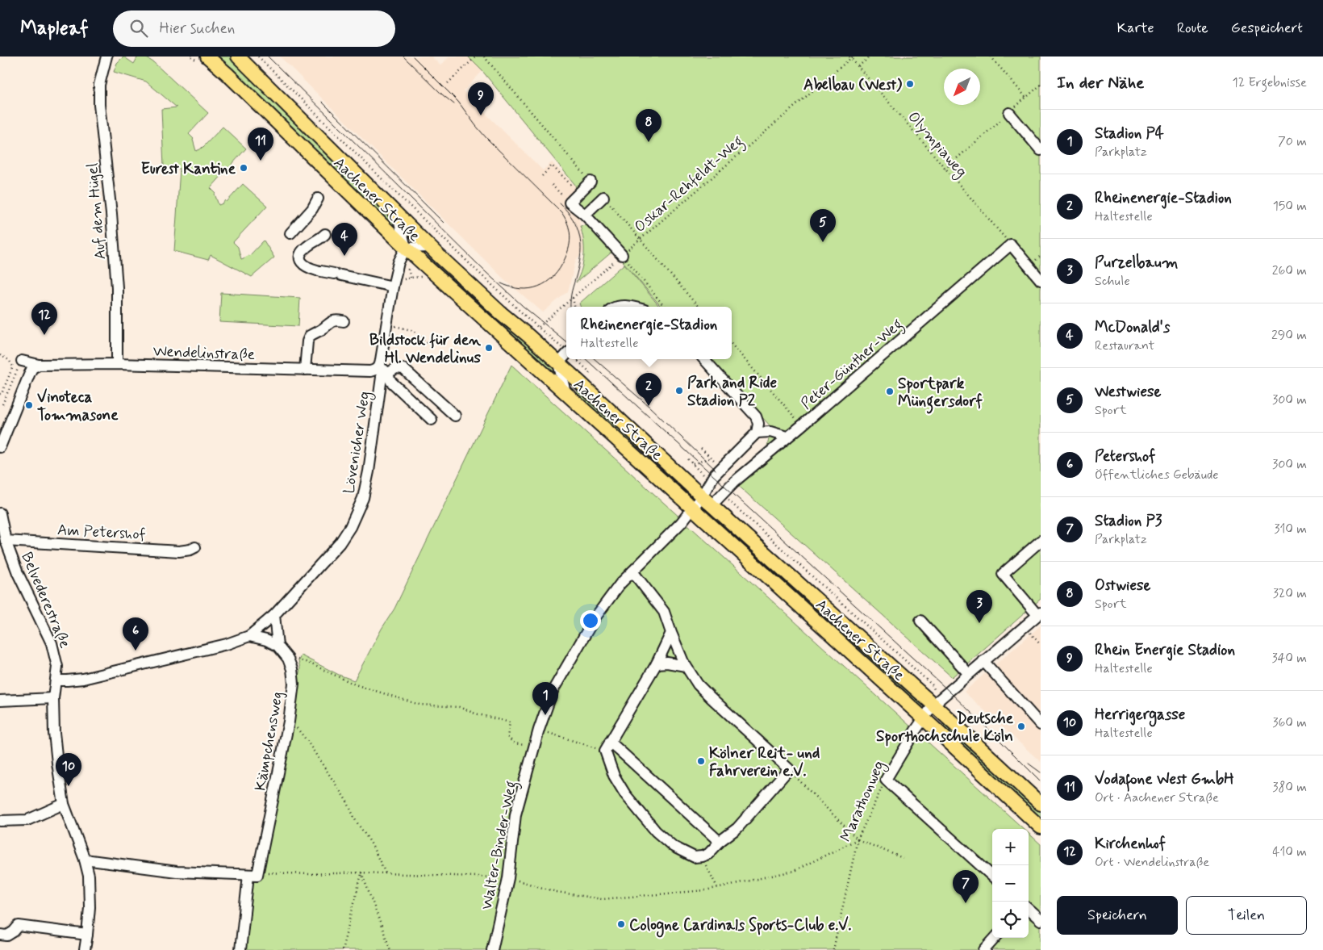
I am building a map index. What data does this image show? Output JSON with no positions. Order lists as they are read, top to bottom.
{
  "streets": {
    "main road": ["Aachener Straße"],
    "street": [
      "Auf dem Hügel",
      "Wendelinstraße",
      "Peter-Günther-Weg",
      "Lövenicher Weg",
      "Am Petershof",
      "Belvederestraße",
      "Kämpchensweg",
      "Marathonweg",
      "Walter-Binder-Weg"
    ],
    "path": ["Olympiaweg", "Oskar-Rehfeldt-Weg"]
  },
  "crossings": [
    ["Olympiaweg", "Oskar-Rehfeldt-Weg"],
    ["Olympiaweg", "Peter-Günther-Weg"],
    ["Aachener Straße", "Peter-Günther-Weg"],
    ["Aachener Straße", "Marathonweg"],
    ["Aachener Straße", "Walter-Binder-Weg"],
    ["Auf dem Hügel", "Wendelinstraße"],
    ["Wendelinstraße", "Lövenicher Weg"],
    ["Peter-Günther-Weg", "Walter-Binder-Weg"],
    ["Lövenicher Weg", "Belvederestraße"],
    ["Lövenicher Weg", "Kämpchensweg"],
    ["Am Petershof", "Belvederestraße"]
  ],
  "places": [
    "Abelbau (West)",
    "Eurest Kantine",
    "Bildstock für den Hl. Wendelinus",
    "Park and Ride Stadion P2",
    "Sportpark Müngersdorf",
    "Vinoteca Tommasone",
    "Deutsche Sporthochschule Köln",
    "Kölner Reit- und Fahrverein e.V.",
    "Cologne Cardinals Sports-Club e.V."
  ],
  "north": "bottom left",
  "page": {
    "header": "Mapleaf",
    "search": "Hier suchen",
    "nav": ["Karte", "Route", "Gespeichert"],
    "heading": ["In der Nähe", "12 Ergebnisse"],
    "pins": [
      "9",
      "8",
      "11",
      "5",
      "4",
      "12",
      "2",
      "3",
      "6",
      "1",
      "10",
      "7"
    ],
    "list": [
      {
        "mark": "1",
        "name": "Stadion P4",
        "note": "Parkplatz",
        "value": "70 m"
      },
      {
        "mark": "2",
        "name": "Rheinenergie-Stadion",
        "note": "Haltestelle",
        "value": "150 m"
      },
      {
        "mark": "3",
        "name": "Purzelbaum",
        "note": "Schule",
        "value": "260 m"
      },
      {
        "mark": "4",
        "name": "McDonald's",
        "note": "Restaurant",
        "value": "290 m"
      },
      {
        "mark": "5",
        "name": "Westwiese",
        "note": "Sport",
        "value": "300 m"
      },
      {
        "mark": "6",
        "name": "Petershof",
        "note": "Öffentliches Gebäude",
        "value": "300 m"
      },
      {
        "mark": "7",
        "name": "Stadion P3",
        "note": "Parkplatz",
        "value": "310 m"
      },
      {
        "mark": "8",
        "name": "Ostwiese",
        "note": "Sport",
        "value": "320 m"
      },
      {
        "mark": "9",
        "name": "Rhein Energie Stadion",
        "note": "Haltestelle",
        "value": "340 m"
      },
      {
        "mark": "10",
        "name": "Herrigergasse",
        "note": "Haltestelle",
        "value": "360 m"
      },
      {
        "mark": "11",
        "name": "Vodafone West GmbH",
        "note": "Ort · Aachener Straße",
        "value": "380 m"
      },
      {
        "mark": "12",
        "name": "Kirchenhof",
        "note": "Ort · Wendelinstraße",
        "value": "410 m"
      }
    ],
    "popup": ["Rheinenergie-Stadion", "Haltestelle"],
    "map_buttons": ["+", "−"],
    "buttons": ["Speichern", "Teilen"]
  }
}
